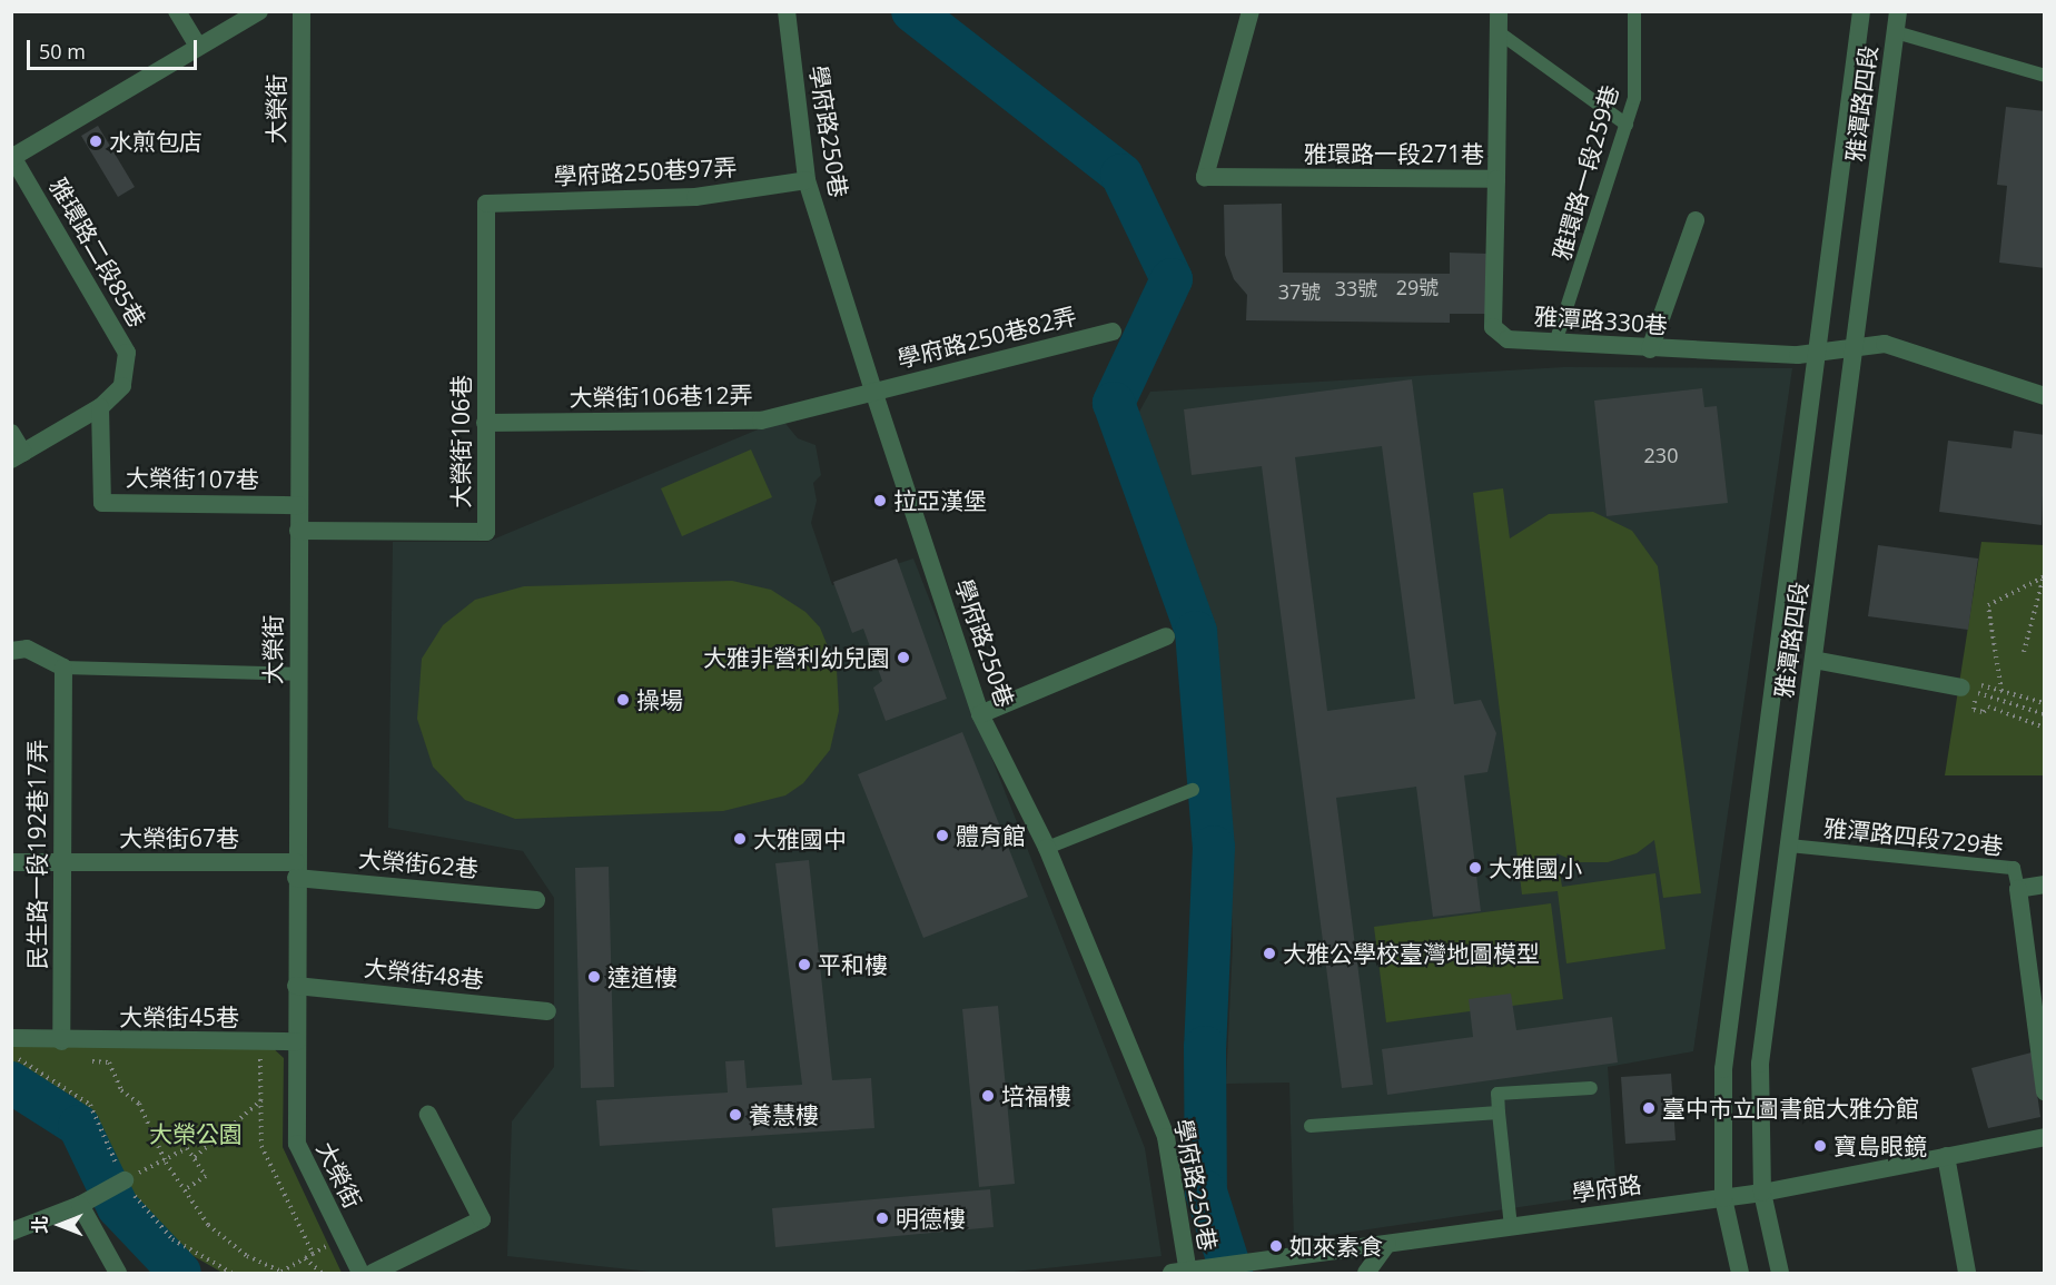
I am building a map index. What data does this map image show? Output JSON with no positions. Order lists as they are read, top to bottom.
{
  "streets": {
    "street": [
      "雅潭路四段",
      "大榮街",
      "學府路250巷",
      "雅環路一段271巷",
      "學府路250巷97弄",
      "雅環路二段85巷",
      "雅潭路330巷",
      "學府路250巷82弄",
      "大榮街106巷12弄",
      "大榮街106巷",
      "大榮街107巷",
      "大榮街67巷",
      "民生路一段192巷17弄",
      "大榮街62巷",
      "大榮街48巷",
      "大榮街45巷",
      "學府路"
    ],
    "lane": ["雅環路一段259巷", "雅潭路四段729巷"]
  },
  "crossings": [
    ["雅潭路四段", "雅潭路330巷"],
    ["雅潭路四段", "雅潭路四段729巷"],
    ["雅潭路四段", "學府路"],
    ["大榮街", "大榮街106巷"],
    ["大榮街", "大榮街107巷"],
    ["大榮街", "大榮街67巷"],
    ["大榮街", "大榮街62巷"],
    ["大榮街", "大榮街48巷"],
    ["大榮街", "大榮街45巷"],
    ["學府路250巷", "學府路250巷97弄"],
    ["學府路250巷", "學府路250巷82弄"],
    ["學府路250巷", "大榮街106巷12弄"],
    ["學府路250巷", "學府路"],
    ["雅環路一段271巷", "雅潭路330巷"],
    ["學府路250巷97弄", "大榮街106巷"],
    ["雅環路一段259巷", "雅潭路330巷"],
    ["雅環路二段85巷", "大榮街107巷"],
    ["學府路250巷82弄", "大榮街106巷12弄"],
    ["大榮街106巷12弄", "大榮街106巷"],
    ["大榮街67巷", "民生路一段192巷17弄"],
    ["大榮街67巷", "大榮街62巷"],
    ["民生路一段192巷17弄", "大榮街45巷"]
  ],
  "parks": ["大榮公園"],
  "places": [
    "水煎包店",
    "拉亞漢堡",
    "大雅非營利幼兒園",
    "操場",
    "體育館",
    "大雅國中",
    "大雅國小",
    "大雅公學校臺灣地圖模型",
    "平和樓",
    "達道樓",
    "培福樓",
    "臺中市立圖書館大雅分館",
    "養慧樓",
    "寶島眼鏡",
    "明德樓",
    "如來素食"
  ],
  "house_numbers": [
    "29號",
    "33號",
    "37號",
    "230"
  ],
  "scale_bar": "50 m",
  "north": "left"
}
